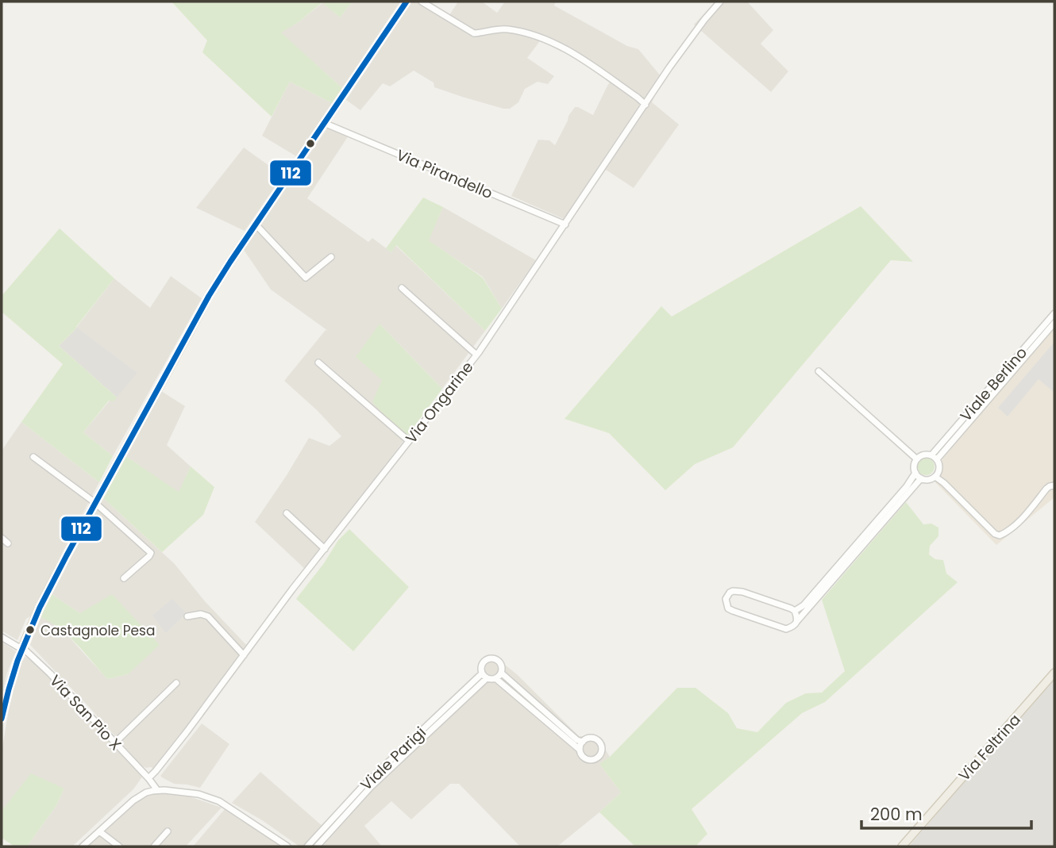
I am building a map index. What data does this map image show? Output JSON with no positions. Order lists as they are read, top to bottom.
{
  "streets": {
    "main road": ["Via Feltrina"],
    "street": [
      "Via Pirandello",
      "Viale Berlino",
      "Via Ongarine",
      "Via San Pio X",
      "Viale Parigi"
    ]
  },
  "crossings": [
    ["Via Pirandello", "Via Ongarine"],
    ["Via Ongarine", "Via San Pio X"]
  ],
  "places": ["Castagnole Pesa"],
  "lines": ["transit line 112"],
  "scale_bar": "200 m"
}
